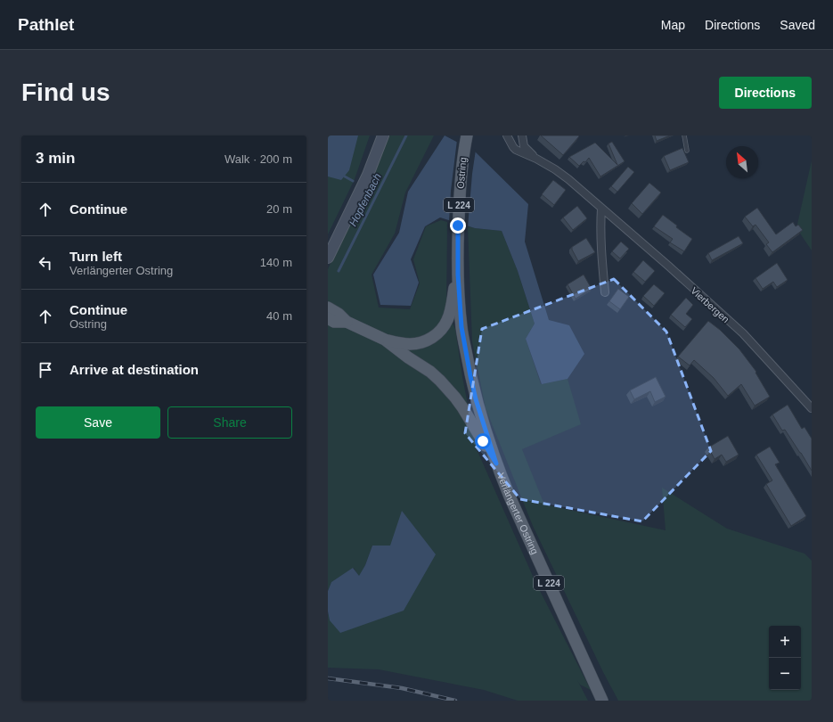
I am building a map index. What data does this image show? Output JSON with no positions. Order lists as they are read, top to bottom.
{
  "streets": {
    "main road": ["Ostring", "L 224", "Verlängerter Ostring"],
    "street": ["Vierbergen"]
  },
  "crossings": [
    ["Ostring", "Verlängerter Ostring"]
  ],
  "water": ["Hopfenbach"],
  "north": "top left",
  "page": {
    "header": "Pathlet",
    "nav": ["Map", "Directions", "Saved"],
    "buttons": [
      "Directions",
      ["Save", "Share"]
    ],
    "title": "Find us",
    "heading": ["3 min", "Walk · 200 m"],
    "list": [
      ["Continue", "20 m"],
      ["Turn left", "Verlängerter Ostring", "140 m"],
      ["Continue", "Ostring", "40 m"],
      "Arrive at destination"
    ],
    "map_buttons": ["+", "−"]
  }
}
